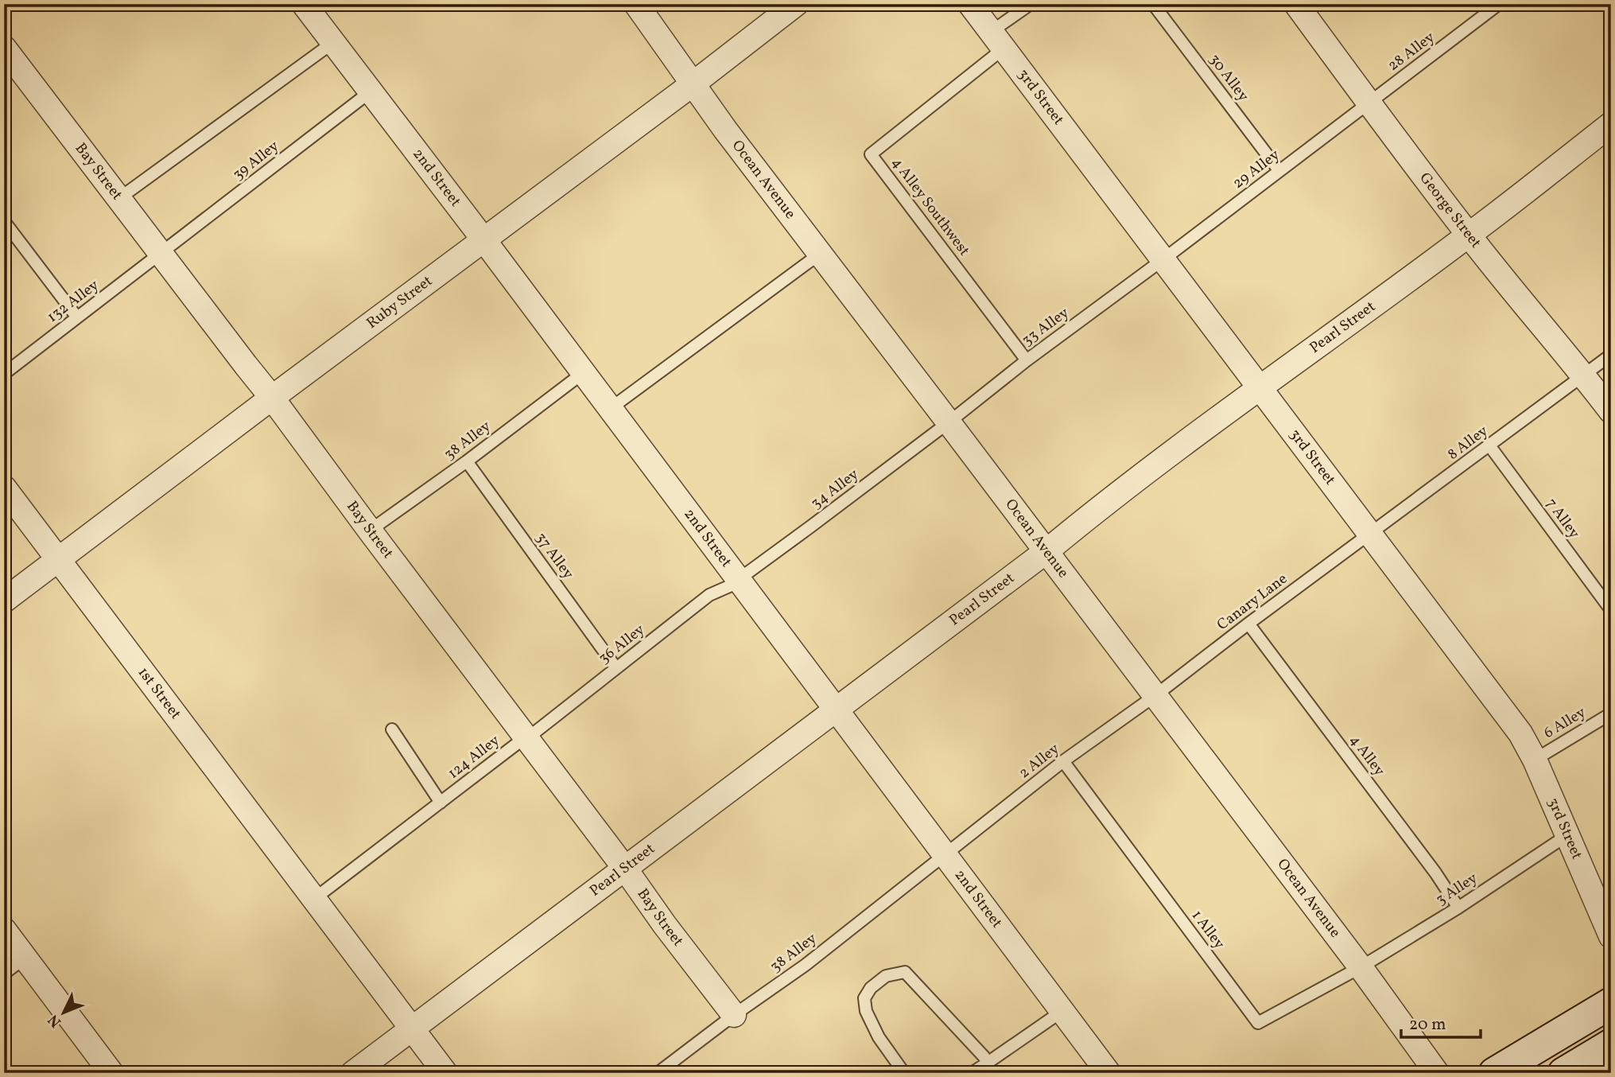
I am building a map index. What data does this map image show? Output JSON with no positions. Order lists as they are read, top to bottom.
{
  "streets": {
    "street": [
      "3rd Street",
      "Bay Street",
      "2nd Street",
      "Ocean Avenue",
      "George Street",
      "Ruby Street",
      "Pearl Street",
      "1st Street"
    ],
    "lane": [
      "28 Alley",
      "30 Alley",
      "39 Alley",
      "29 Alley",
      "4 Alley Southwest",
      "132 Alley",
      "33 Alley",
      "38 Alley",
      "8 Alley",
      "34 Alley",
      "7 Alley",
      "37 Alley",
      "Canary Lane",
      "36 Alley",
      "6 Alley",
      "4 Alley",
      "124 Alley",
      "2 Alley",
      "3 Alley",
      "1 Alley"
    ]
  },
  "crossings": [
    ["28 Alley", "29 Alley"],
    ["28 Alley", "George Street"],
    ["30 Alley", "29 Alley"],
    ["3rd Street", "29 Alley"],
    ["3rd Street", "4 Alley Southwest"],
    ["3rd Street", "33 Alley"],
    ["3rd Street", "Pearl Street"],
    ["3rd Street", "8 Alley"],
    ["3rd Street", "Canary Lane"],
    ["3rd Street", "6 Alley"],
    ["3rd Street", "3 Alley"],
    ["39 Alley", "Bay Street"],
    ["39 Alley", "2nd Street"],
    ["39 Alley", "132 Alley"],
    ["29 Alley", "George Street"],
    ["29 Alley", "33 Alley"],
    ["Bay Street", "132 Alley"],
    ["Bay Street", "Ruby Street"],
    ["Bay Street", "Pearl Street"],
    ["Bay Street", "38 Alley"],
    ["Bay Street", "36 Alley"],
    ["Bay Street", "124 Alley"],
    ["2nd Street", "Ruby Street"],
    ["2nd Street", "Pearl Street"],
    ["2nd Street", "38 Alley"],
    ["2nd Street", "34 Alley"],
    ["2nd Street", "36 Alley"],
    ["2nd Street", "2 Alley"],
    ["Ocean Avenue", "Ruby Street"],
    ["Ocean Avenue", "33 Alley"],
    ["Ocean Avenue", "Pearl Street"],
    ["Ocean Avenue", "34 Alley"],
    ["Ocean Avenue", "Canary Lane"],
    ["Ocean Avenue", "2 Alley"],
    ["Ocean Avenue", "3 Alley"],
    ["Ocean Avenue", "1 Alley"],
    ["4 Alley Southwest", "33 Alley"],
    ["George Street", "Pearl Street"],
    ["George Street", "8 Alley"],
    ["Ruby Street", "1st Street"],
    ["33 Alley", "34 Alley"],
    ["Pearl Street", "1st Street"],
    ["38 Alley", "37 Alley"],
    ["38 Alley", "2 Alley"],
    ["8 Alley", "7 Alley"],
    ["8 Alley", "Canary Lane"],
    ["34 Alley", "36 Alley"],
    ["37 Alley", "36 Alley"],
    ["Canary Lane", "4 Alley"],
    ["Canary Lane", "2 Alley"],
    ["36 Alley", "124 Alley"],
    ["4 Alley", "3 Alley"],
    ["2 Alley", "1 Alley"],
    ["3 Alley", "1 Alley"]
  ],
  "scale_bar": "20 m",
  "north": "bottom left"
}
